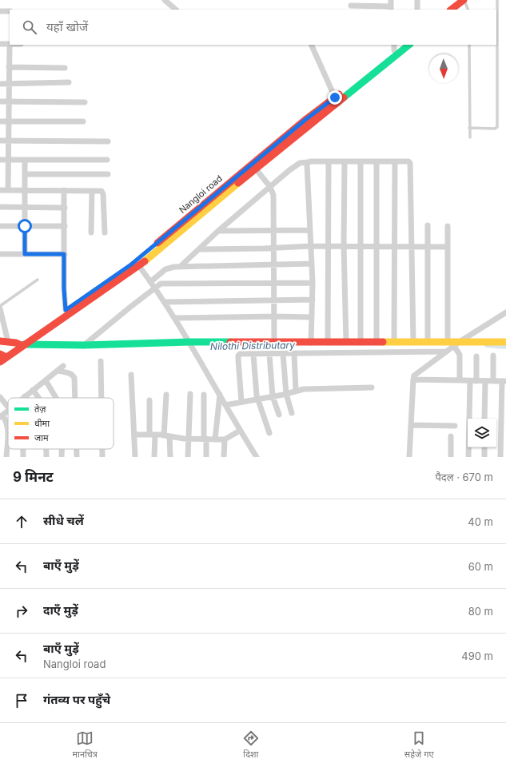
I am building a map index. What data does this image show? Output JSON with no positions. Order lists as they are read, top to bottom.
{
  "streets": {
    "main road": ["Nangloi road"]
  },
  "water": ["Nilothi Distributary"],
  "legend": ["तेज़", "धीमा", "जाम"],
  "north": "bottom",
  "page": {
    "search": "यहाँ खोजें",
    "heading": ["9 मिनट", "पैदल · 670 m"],
    "list": [
      ["सीधे चलें", "40 m"],
      ["बाएँ मुड़ें", "60 m"],
      ["दाएँ मुड़ें", "80 m"],
      ["बाएँ मुड़ें", "Nangloi road", "490 m"],
      "गंतव्य पर पहुँचे"
    ],
    "nav": ["मानचित्र", "दिशा", "सहेजे गए"]
  }
}
